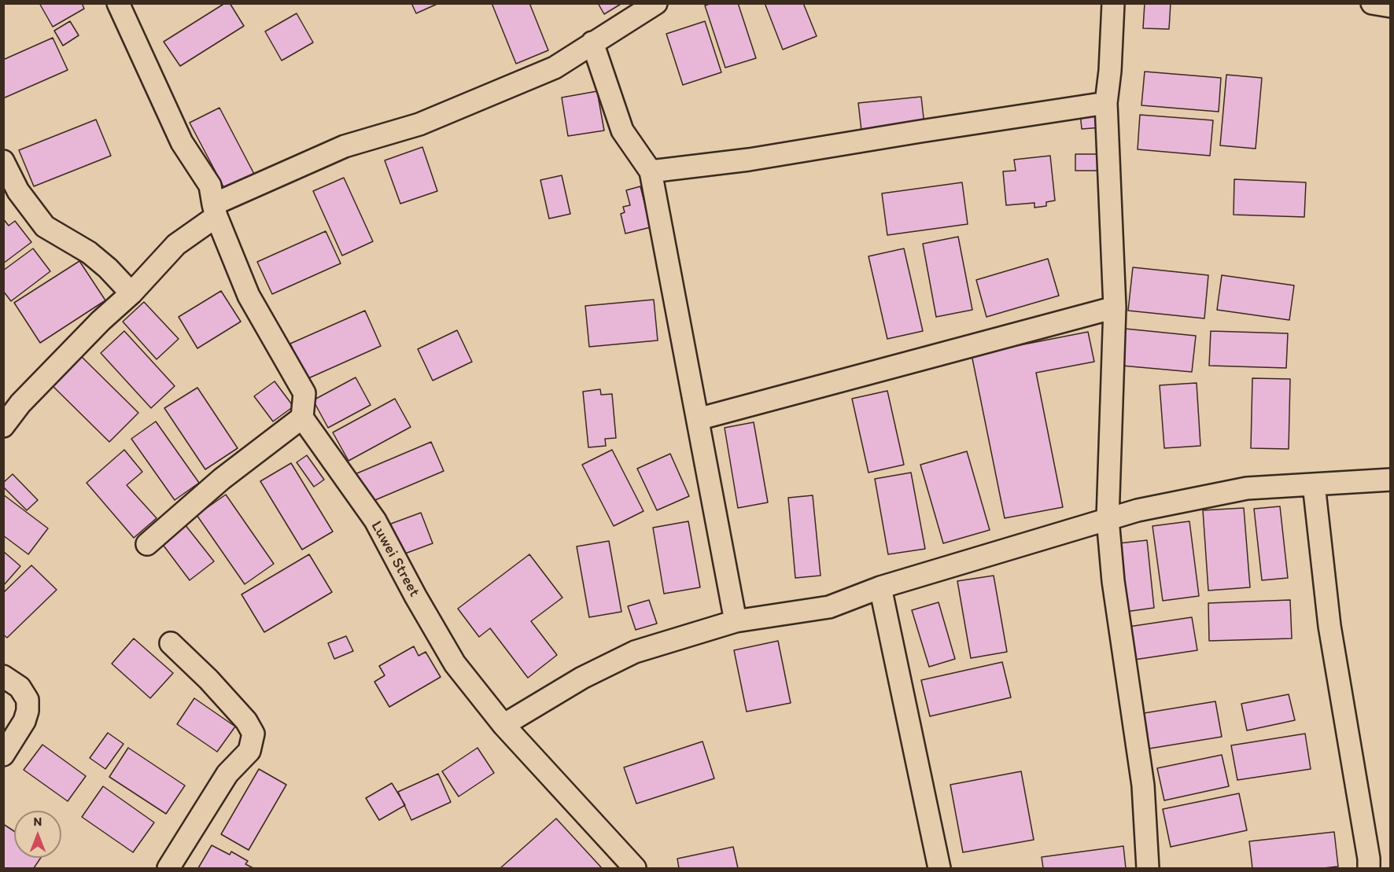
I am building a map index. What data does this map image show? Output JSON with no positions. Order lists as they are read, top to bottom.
{
  "streets": {
    "street": ["Luwei Street"]
  },
  "north": "top"
}
